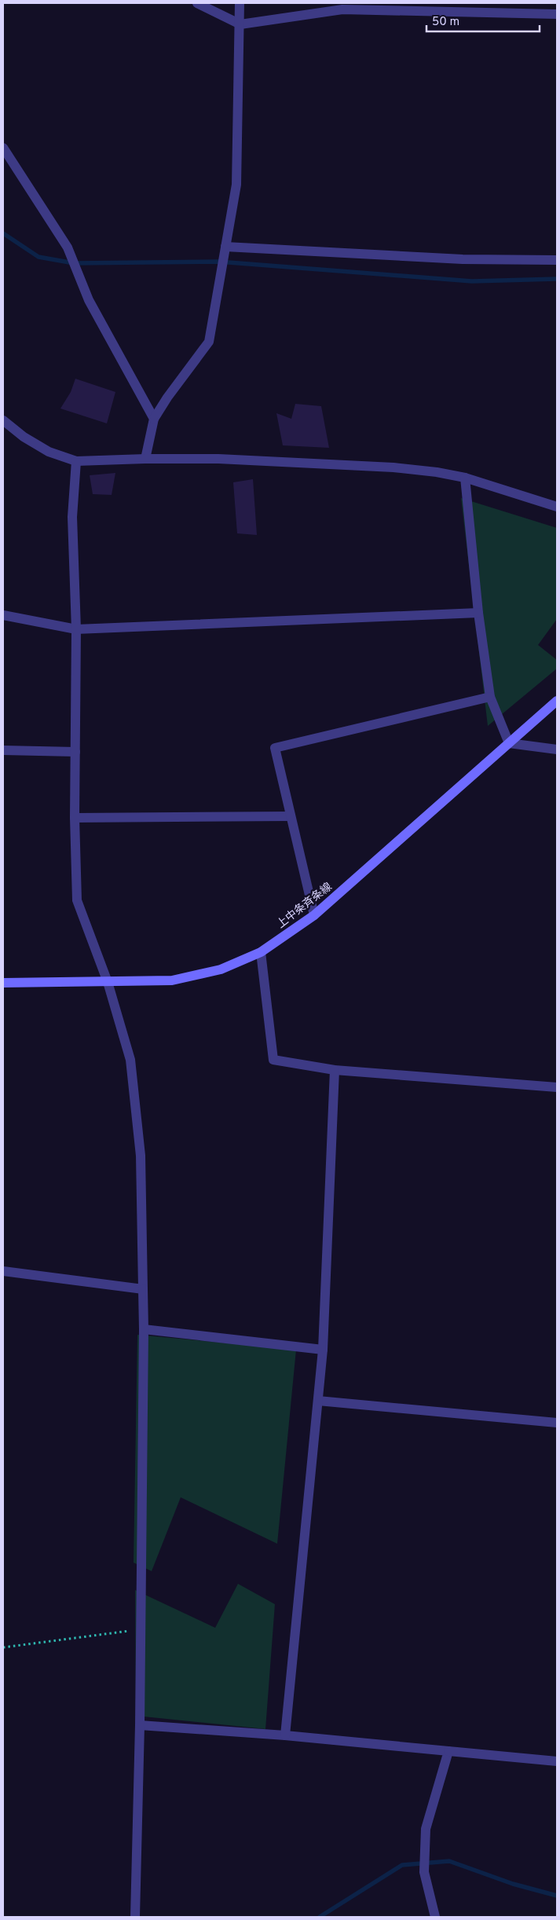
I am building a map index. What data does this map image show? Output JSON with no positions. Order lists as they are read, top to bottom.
{
  "streets": {
    "main road": ["上中条斉条線"]
  },
  "scale_bar": "50 m"
}
